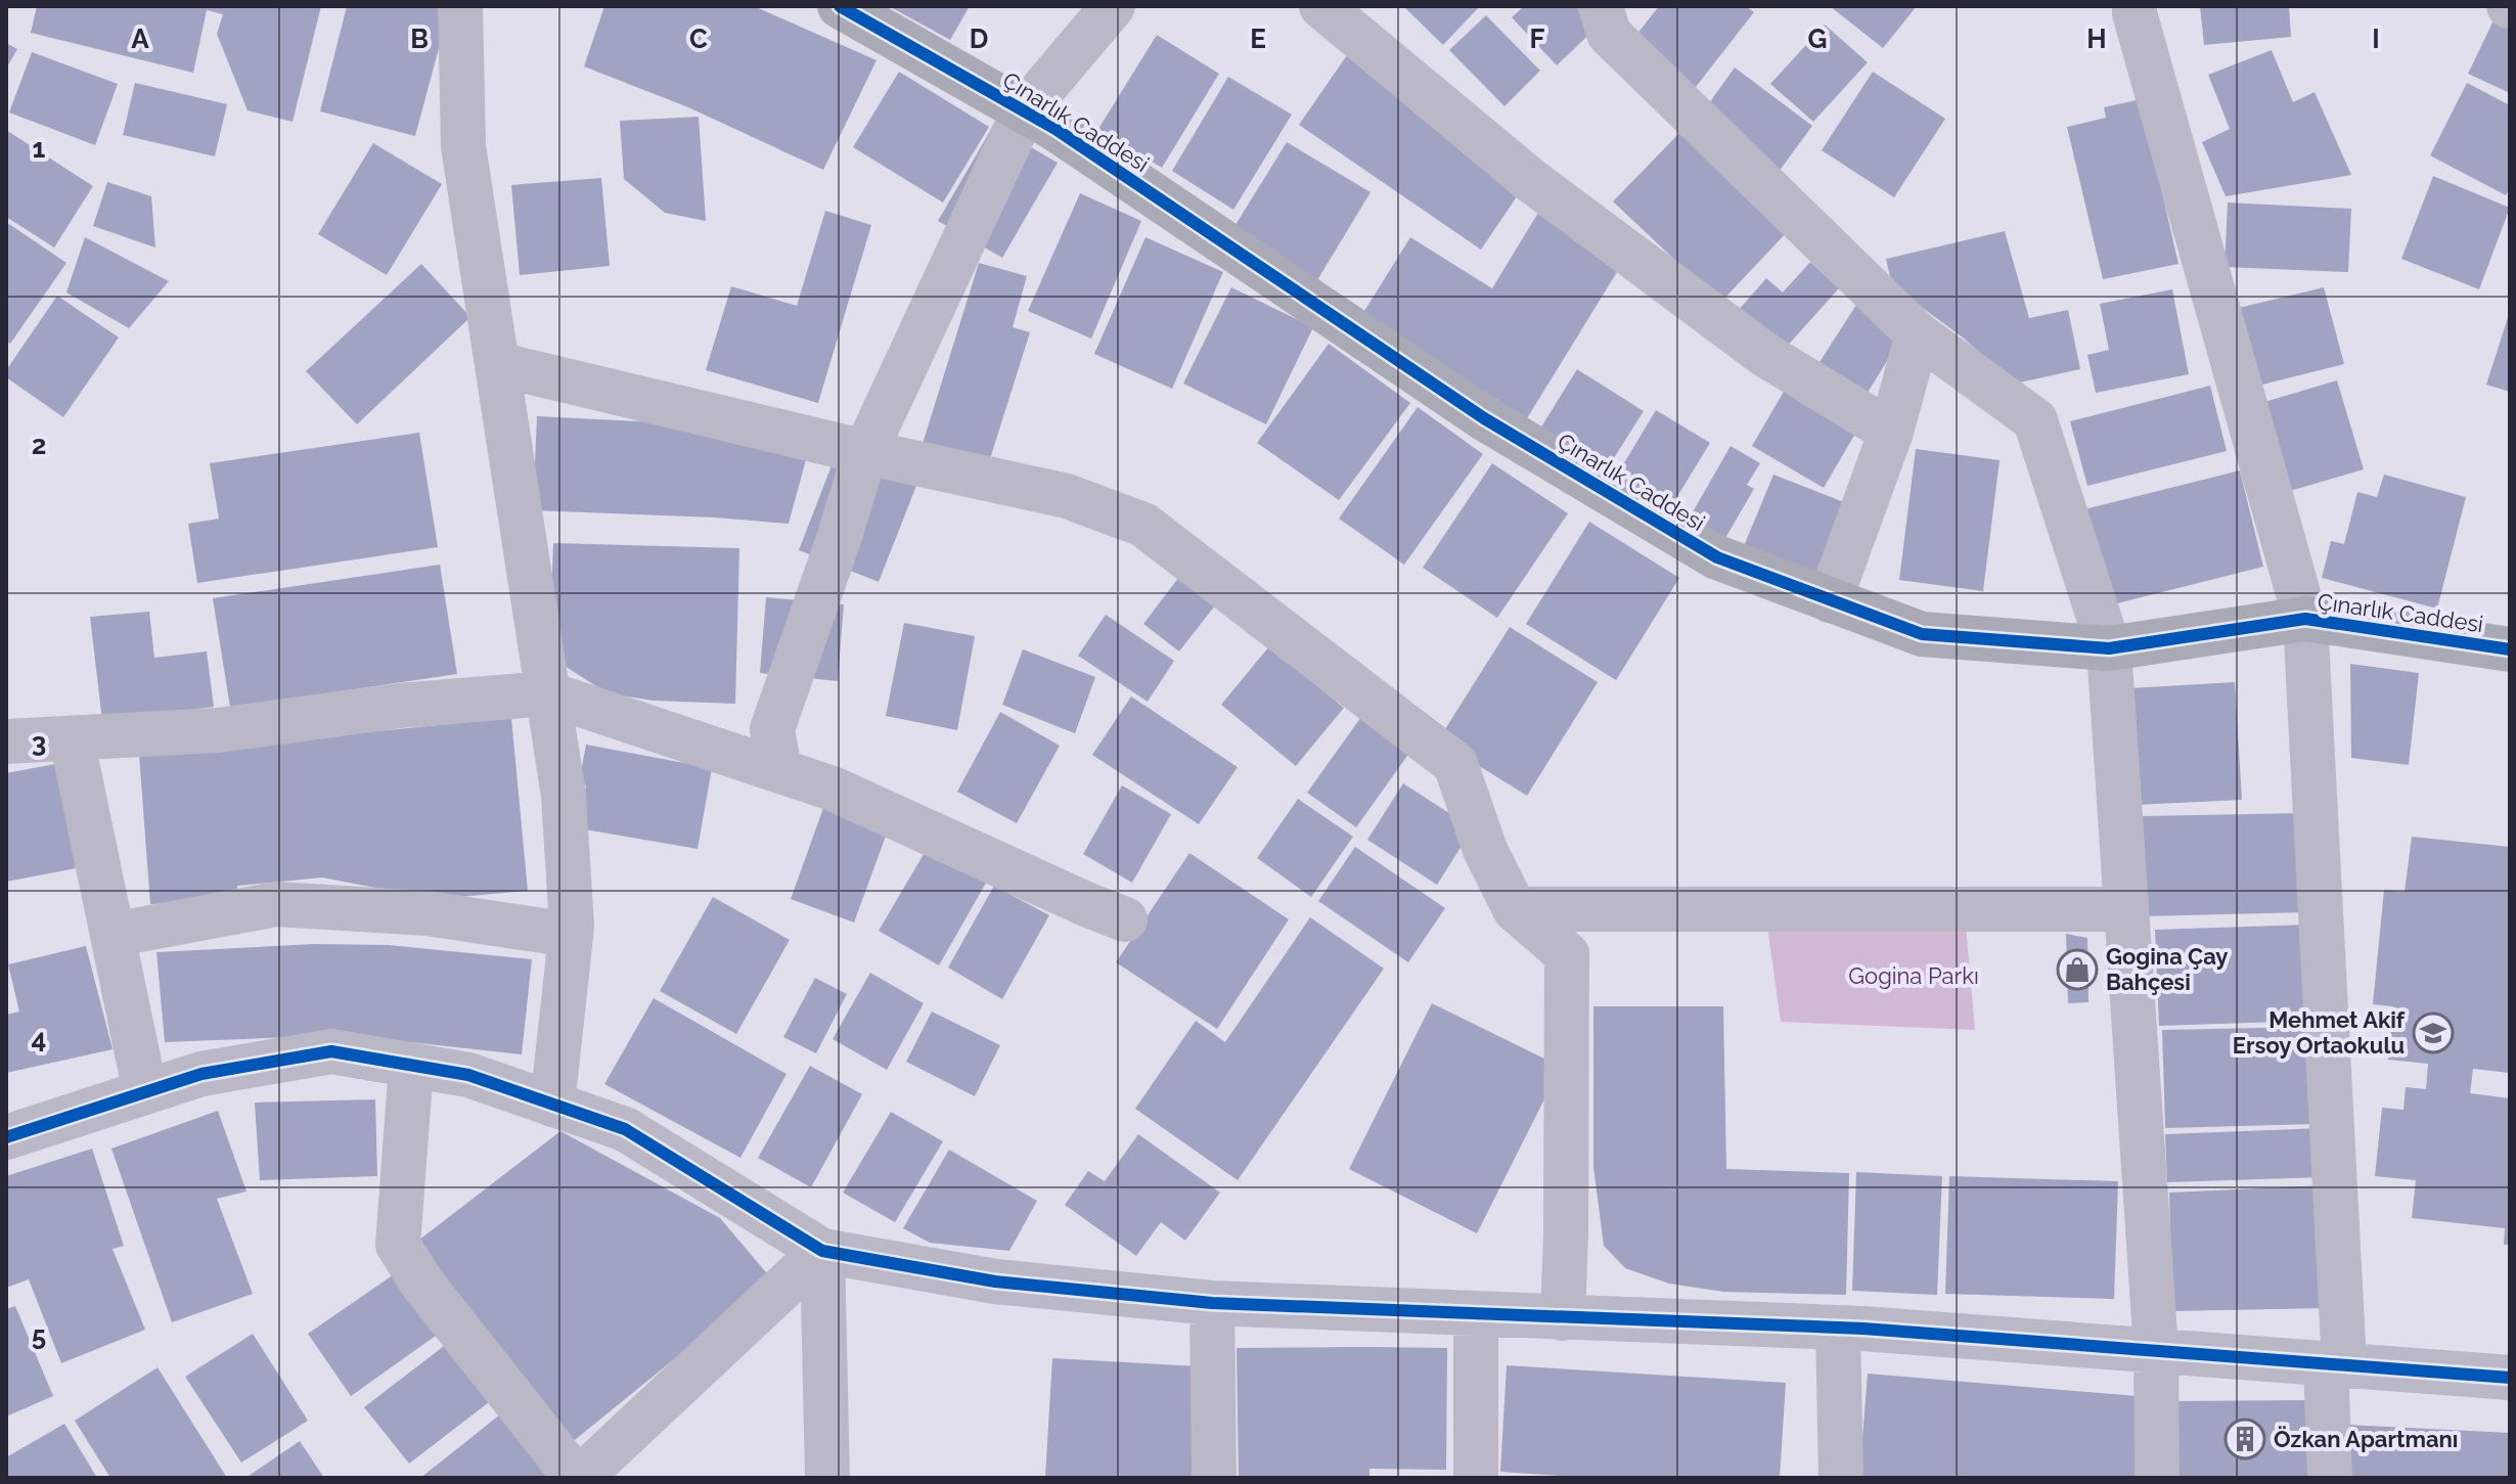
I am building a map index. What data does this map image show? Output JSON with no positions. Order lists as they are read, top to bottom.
{
  "streets": {
    "street": ["Çınarlık Caddesi"]
  },
  "parks": ["Gogina Parkı"],
  "places": {
    "shop": ["Gogina Çay Bahçesi"],
    "school or university": ["Mehmet Akif Ersoy Ortaokulu"],
    "building": ["Özkan Apartmanı"]
  },
  "grid": {
    "columns": [
      "A",
      "B",
      "C",
      "D",
      "E",
      "F",
      "G",
      "H",
      "I"
    ],
    "rows": [
      "1",
      "2",
      "3",
      "4",
      "5"
    ]
  }
}
